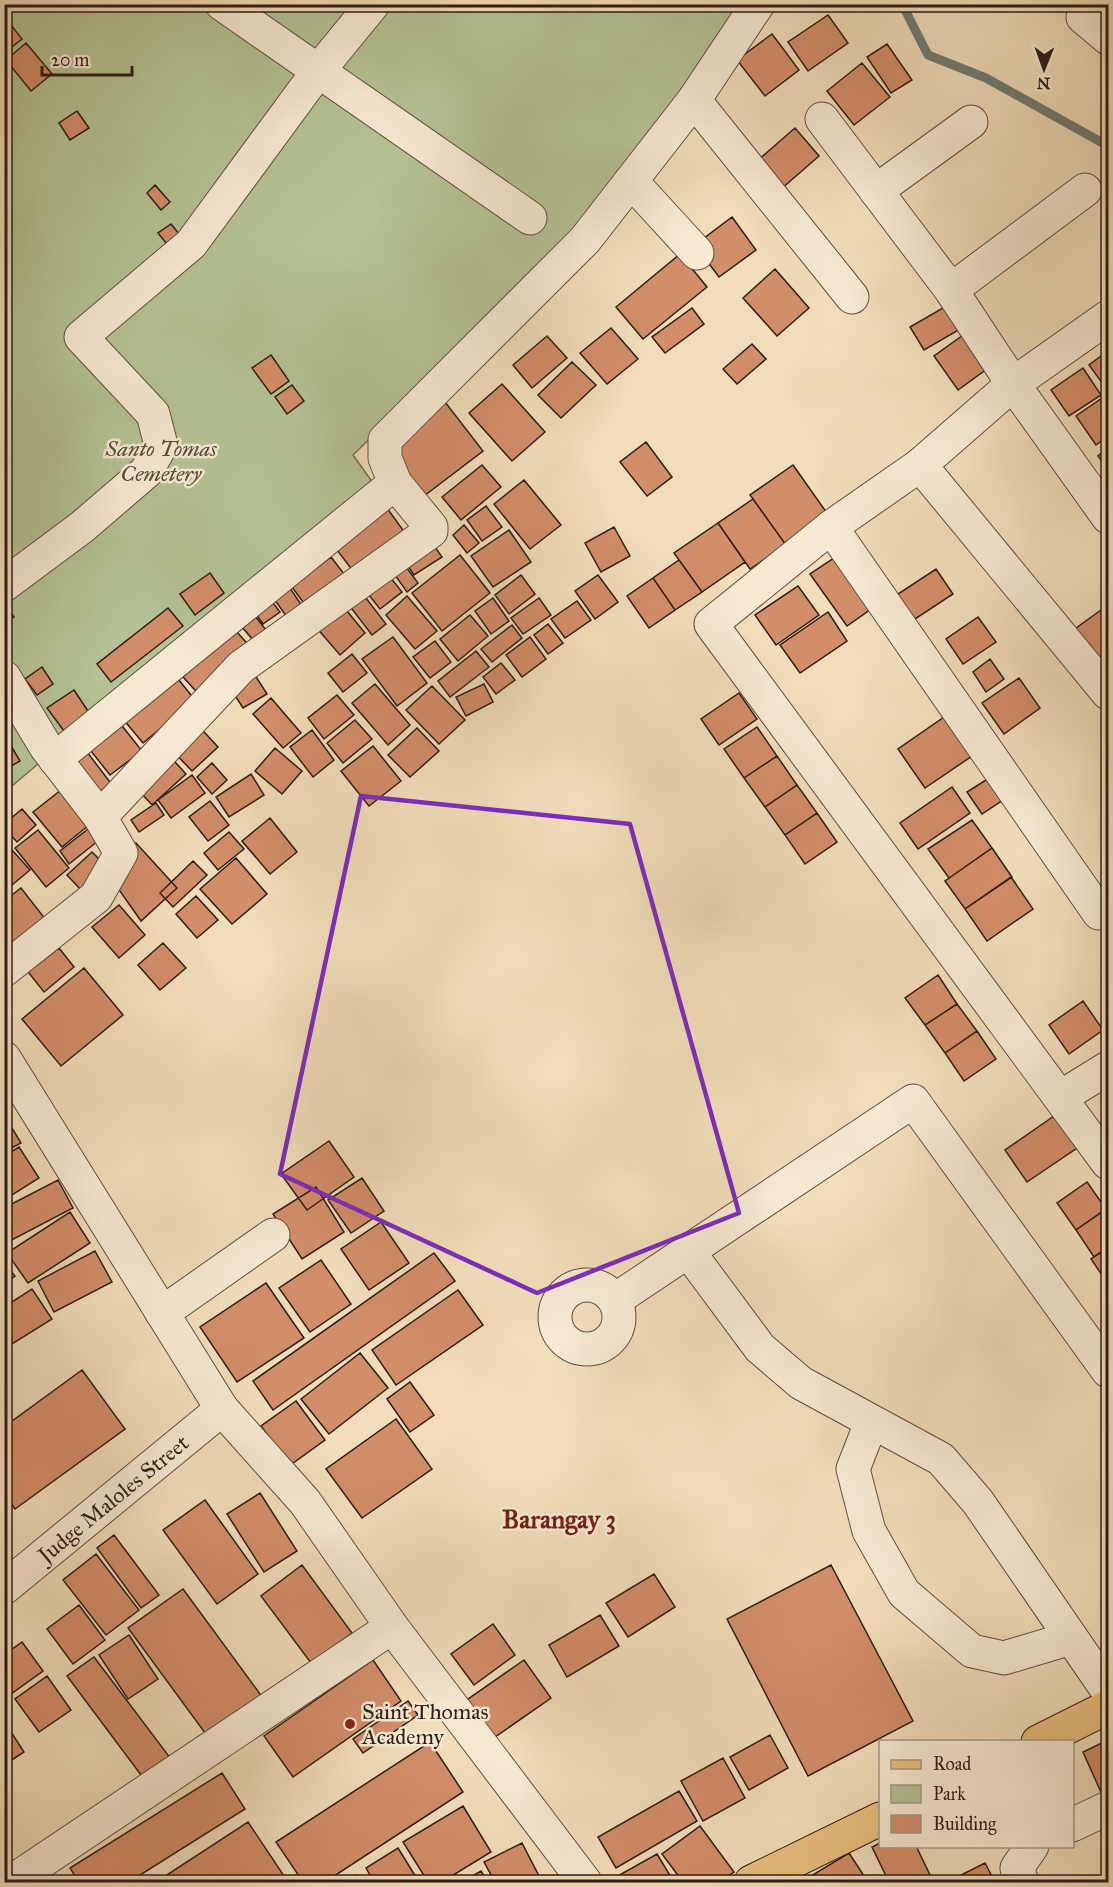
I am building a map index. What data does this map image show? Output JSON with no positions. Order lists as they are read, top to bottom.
{
  "streets": {
    "street": ["Judge Maloles Street"]
  },
  "districts": ["Barangay 3"],
  "parks": ["Santo Tomas Cemetery"],
  "places": ["Saint Thomas Academy"],
  "legend": ["Road", "Park", "Building"],
  "scale_bar": "20 m",
  "north": "bottom"
}
